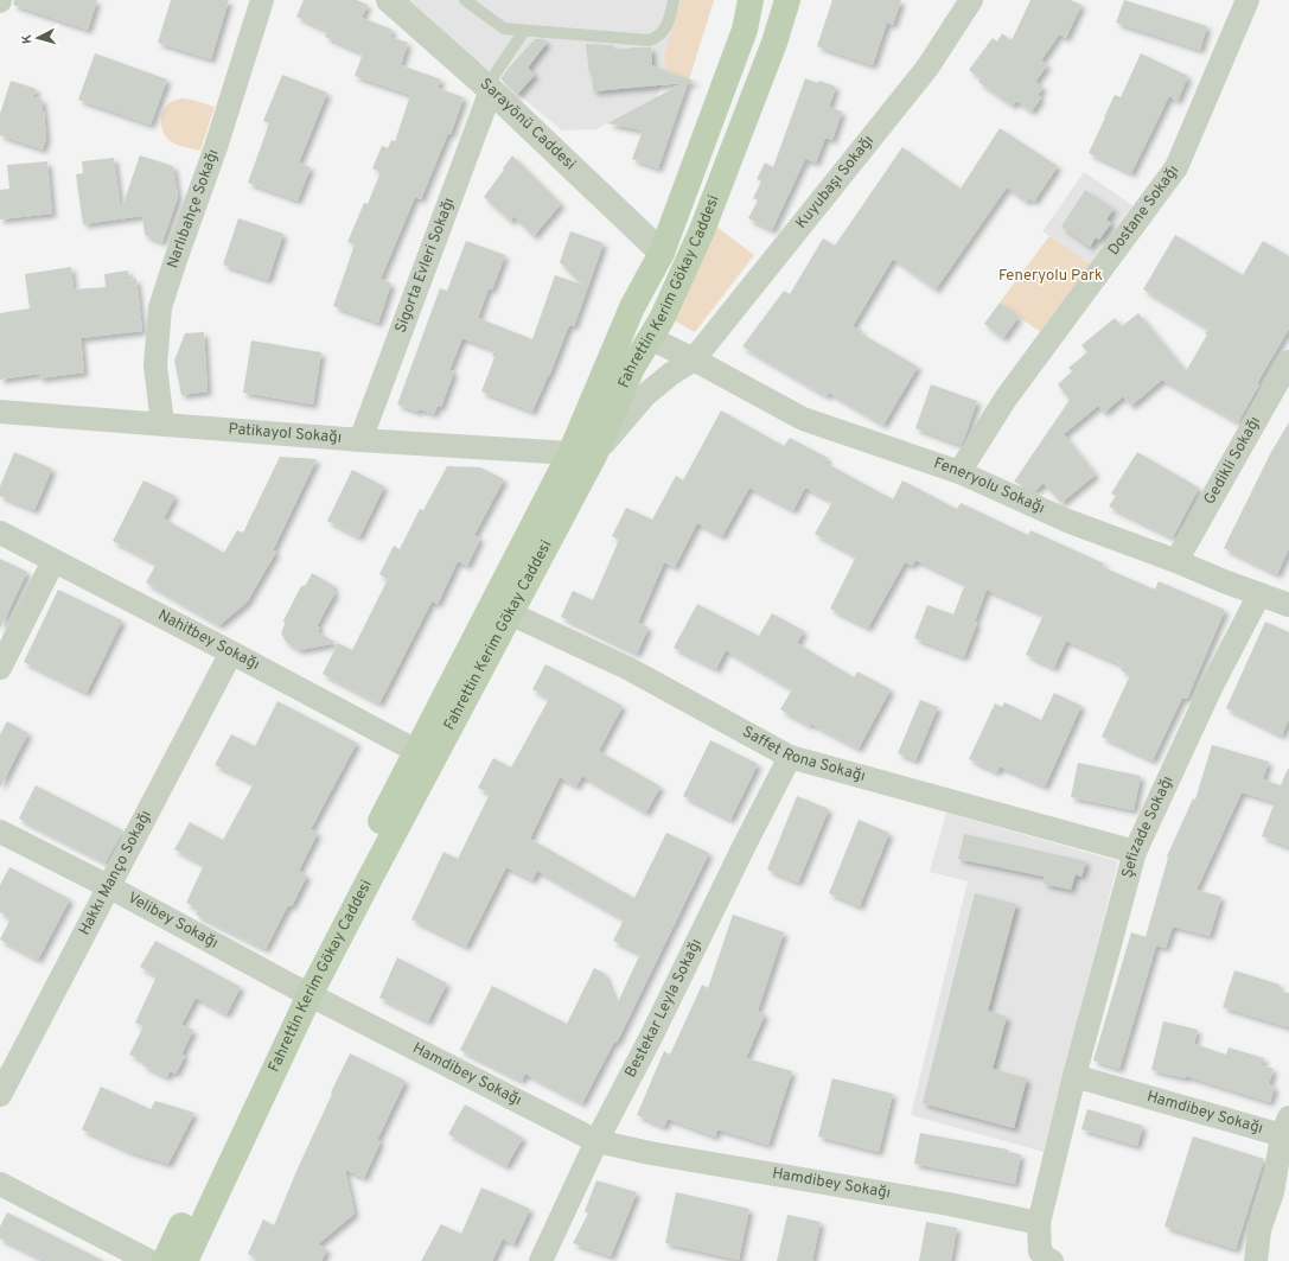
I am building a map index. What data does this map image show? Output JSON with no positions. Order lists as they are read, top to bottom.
{
  "streets": {
    "main road": ["Fahrettin Kerim Gökay Caddesi"],
    "street": [
      "Sarayönü Caddesi",
      "Kuyubaşı Sokağı",
      "Narlıbahçe Sokağı",
      "Dostane Sokağı",
      "Sigorta Evleri Sokağı",
      "Patikayol Sokağı",
      "Gedikli Sokağı",
      "Feneryolu Sokağı",
      "Nahitbey Sokağı",
      "Saffet Rona Sokağı",
      "Şefizade Sokağı",
      "Hakkı Manço Sokağı",
      "Velibey Sokağı",
      "Bestekar Leyla Sokağı",
      "Hamdibey Sokağı"
    ]
  },
  "crossings": [
    ["Sarayönü Caddesi", "Sigorta Evleri Sokağı"],
    ["Sarayönü Caddesi", "Fahrettin Kerim Gökay Caddesi"],
    ["Kuyubaşı Sokağı", "Fahrettin Kerim Gökay Caddesi"],
    ["Kuyubaşı Sokağı", "Patikayol Sokağı"],
    ["Kuyubaşı Sokağı", "Feneryolu Sokağı"],
    ["Narlıbahçe Sokağı", "Patikayol Sokağı"],
    ["Dostane Sokağı", "Feneryolu Sokağı"],
    ["Sigorta Evleri Sokağı", "Patikayol Sokağı"],
    ["Fahrettin Kerim Gökay Caddesi", "Patikayol Sokağı"],
    ["Fahrettin Kerim Gökay Caddesi", "Feneryolu Sokağı"],
    ["Fahrettin Kerim Gökay Caddesi", "Nahitbey Sokağı"],
    ["Fahrettin Kerim Gökay Caddesi", "Saffet Rona Sokağı"],
    ["Fahrettin Kerim Gökay Caddesi", "Velibey Sokağı"],
    ["Fahrettin Kerim Gökay Caddesi", "Hamdibey Sokağı"],
    ["Gedikli Sokağı", "Feneryolu Sokağı"],
    ["Feneryolu Sokağı", "Şefizade Sokağı"],
    ["Nahitbey Sokağı", "Hakkı Manço Sokağı"],
    ["Saffet Rona Sokağı", "Şefizade Sokağı"],
    ["Saffet Rona Sokağı", "Bestekar Leyla Sokağı"],
    ["Şefizade Sokağı", "Hamdibey Sokağı"],
    ["Hakkı Manço Sokağı", "Velibey Sokağı"],
    ["Velibey Sokağı", "Hamdibey Sokağı"],
    ["Bestekar Leyla Sokağı", "Hamdibey Sokağı"]
  ],
  "parks": ["Feneryolu Park"],
  "north": "left"
}
